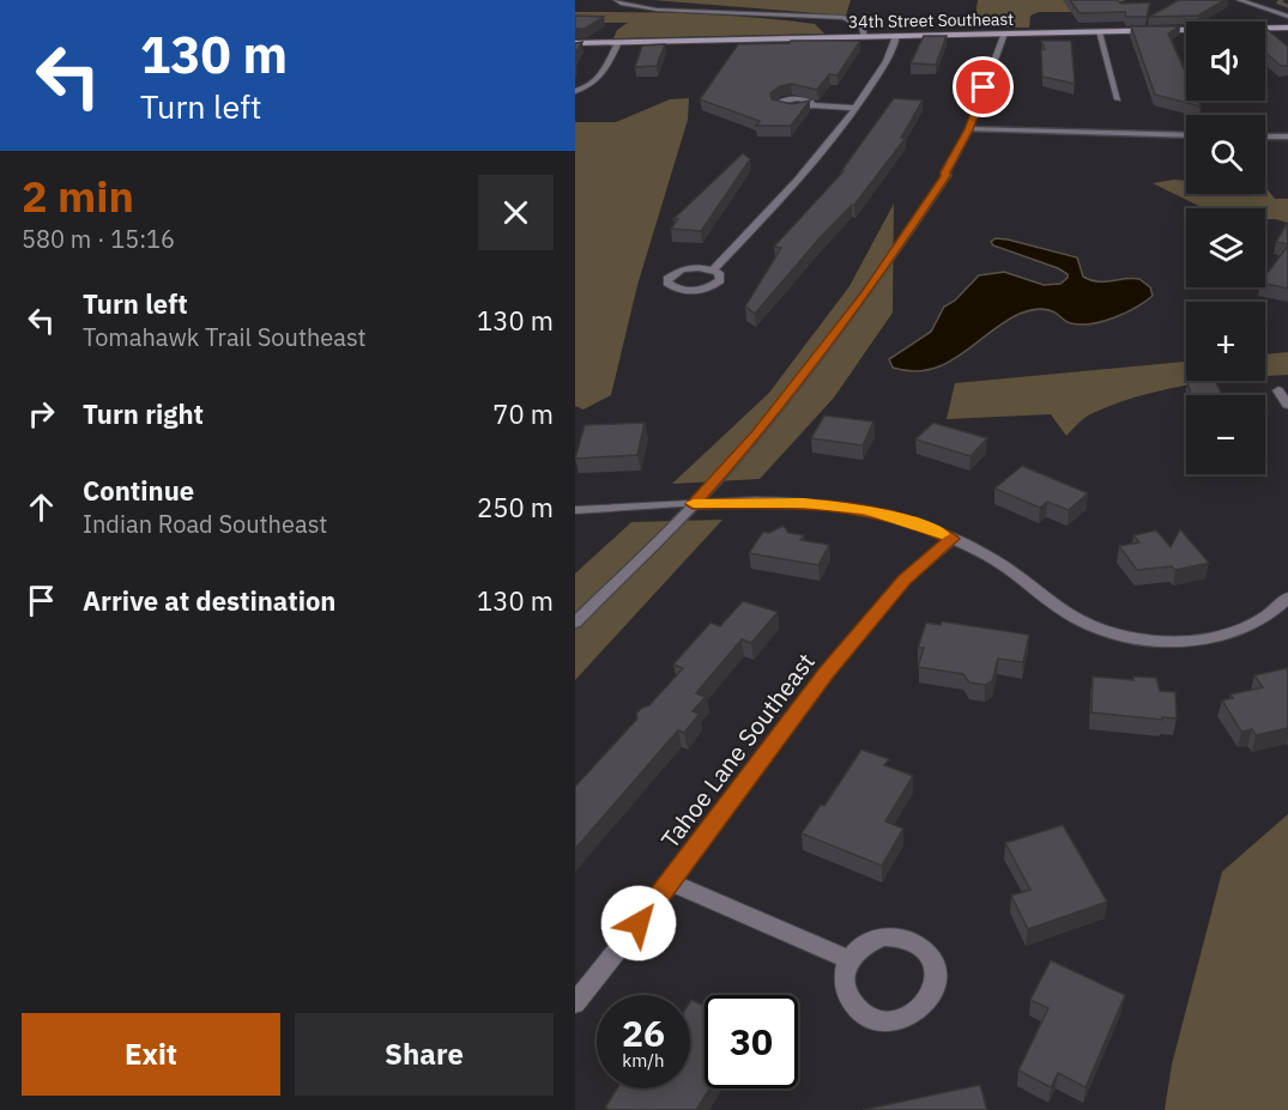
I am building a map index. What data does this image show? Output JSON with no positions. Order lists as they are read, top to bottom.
{
  "streets": {
    "street": ["34th Street Southeast", "Tahoe Lane Southeast"]
  },
  "page": {
    "turn": ["130 m", "Turn left"],
    "map_buttons": ["+", "−"],
    "heading": ["2 min", "580 m · 15:16"],
    "list": [
      {
        "name": "Turn left",
        "note": "Tomahawk Trail Southeast",
        "value": "130 m"
      },
      {
        "name": "Turn right",
        "value": "70 m"
      },
      {
        "name": "Continue",
        "note": "Indian Road Southeast",
        "value": "250 m"
      },
      {
        "name": "Arrive at destination",
        "value": "130 m"
      }
    ],
    "speed": "26 km/h",
    "limit": "30",
    "buttons": ["Exit", "Share"]
  }
}
